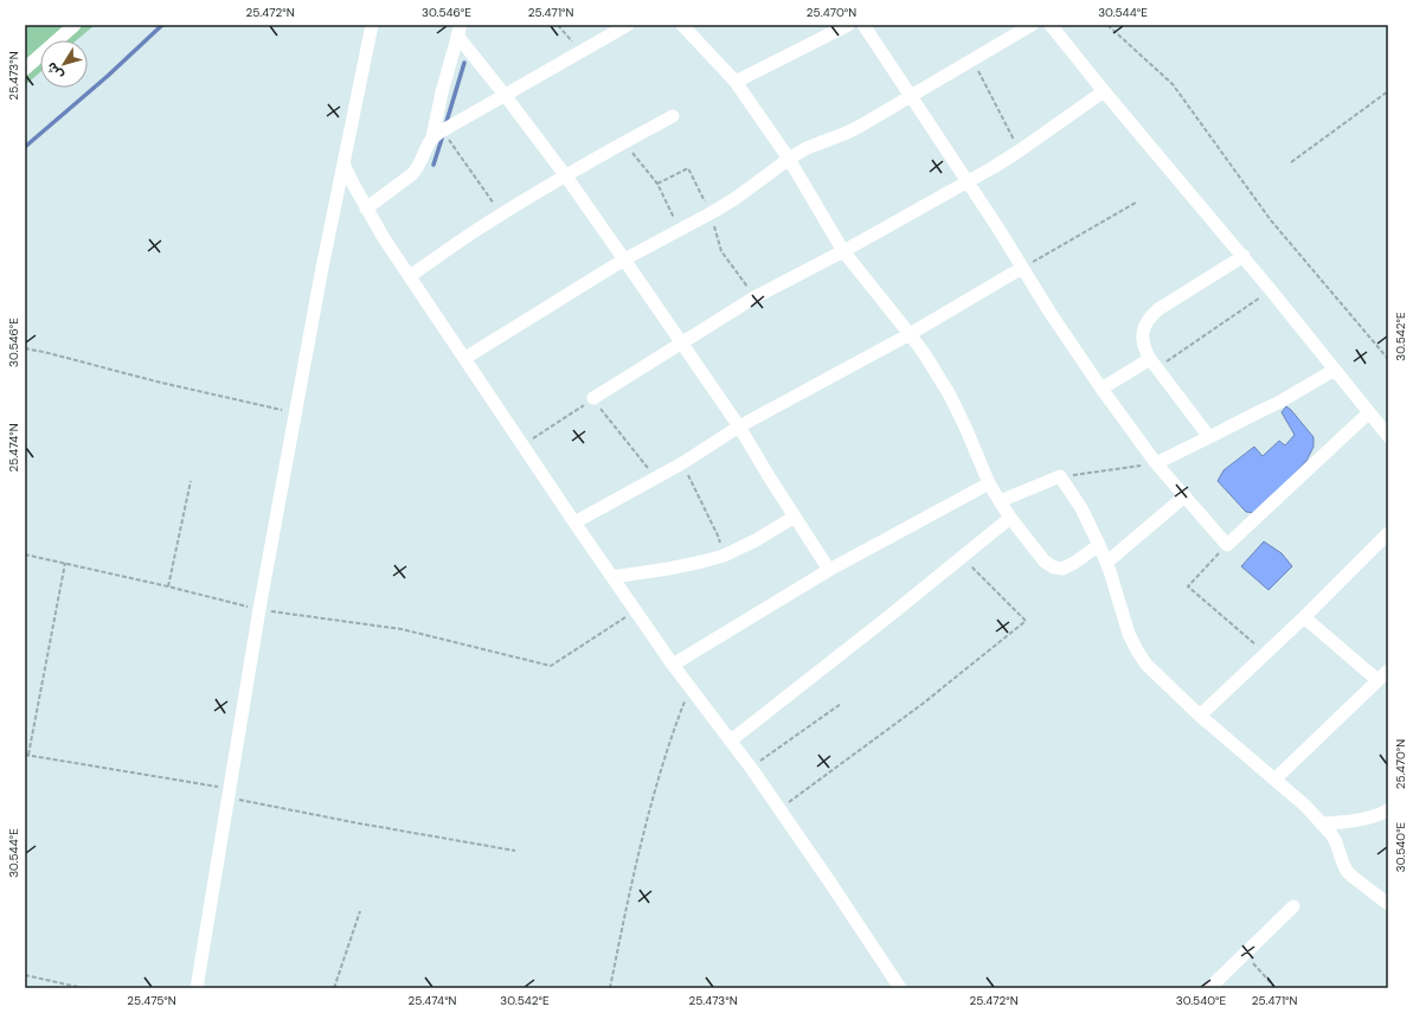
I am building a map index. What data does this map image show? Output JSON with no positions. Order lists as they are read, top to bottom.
{
  "north": "bottom left",
  "coordinates": [
    "25.472°N",
    "30.546°E",
    "25.471°N",
    "25.470°N",
    "30.544°E",
    "25.473°N",
    "30.542°E",
    "25.474°N",
    "30.540°E",
    "25.475°N"
  ]
}
